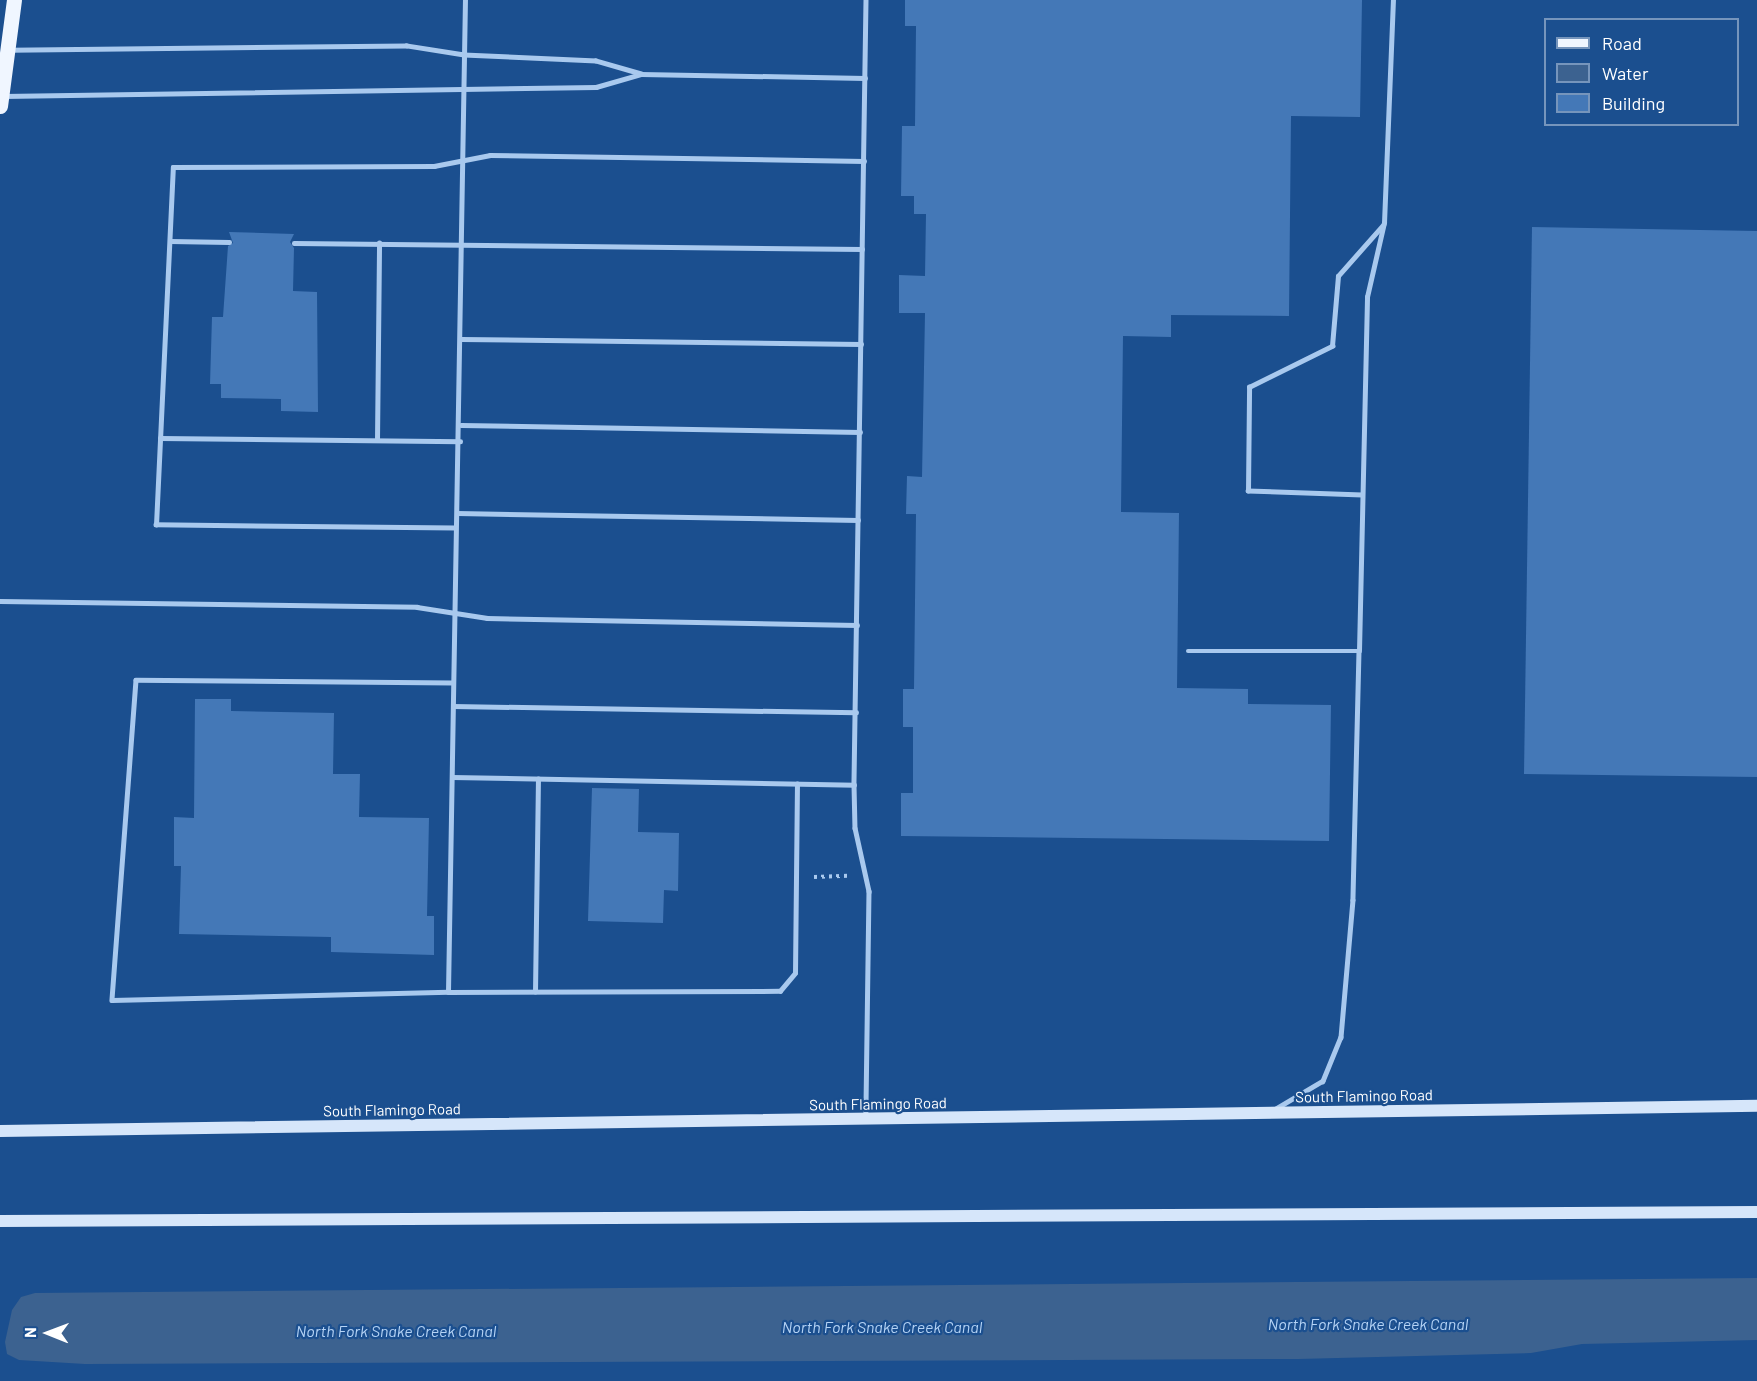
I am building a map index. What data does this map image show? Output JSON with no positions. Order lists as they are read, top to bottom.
{
  "streets": {
    "main road": ["South Flamingo Road"]
  },
  "water": ["North Fork Snake Creek Canal"],
  "legend": ["Road", "Water", "Building"],
  "north": "left"
}
